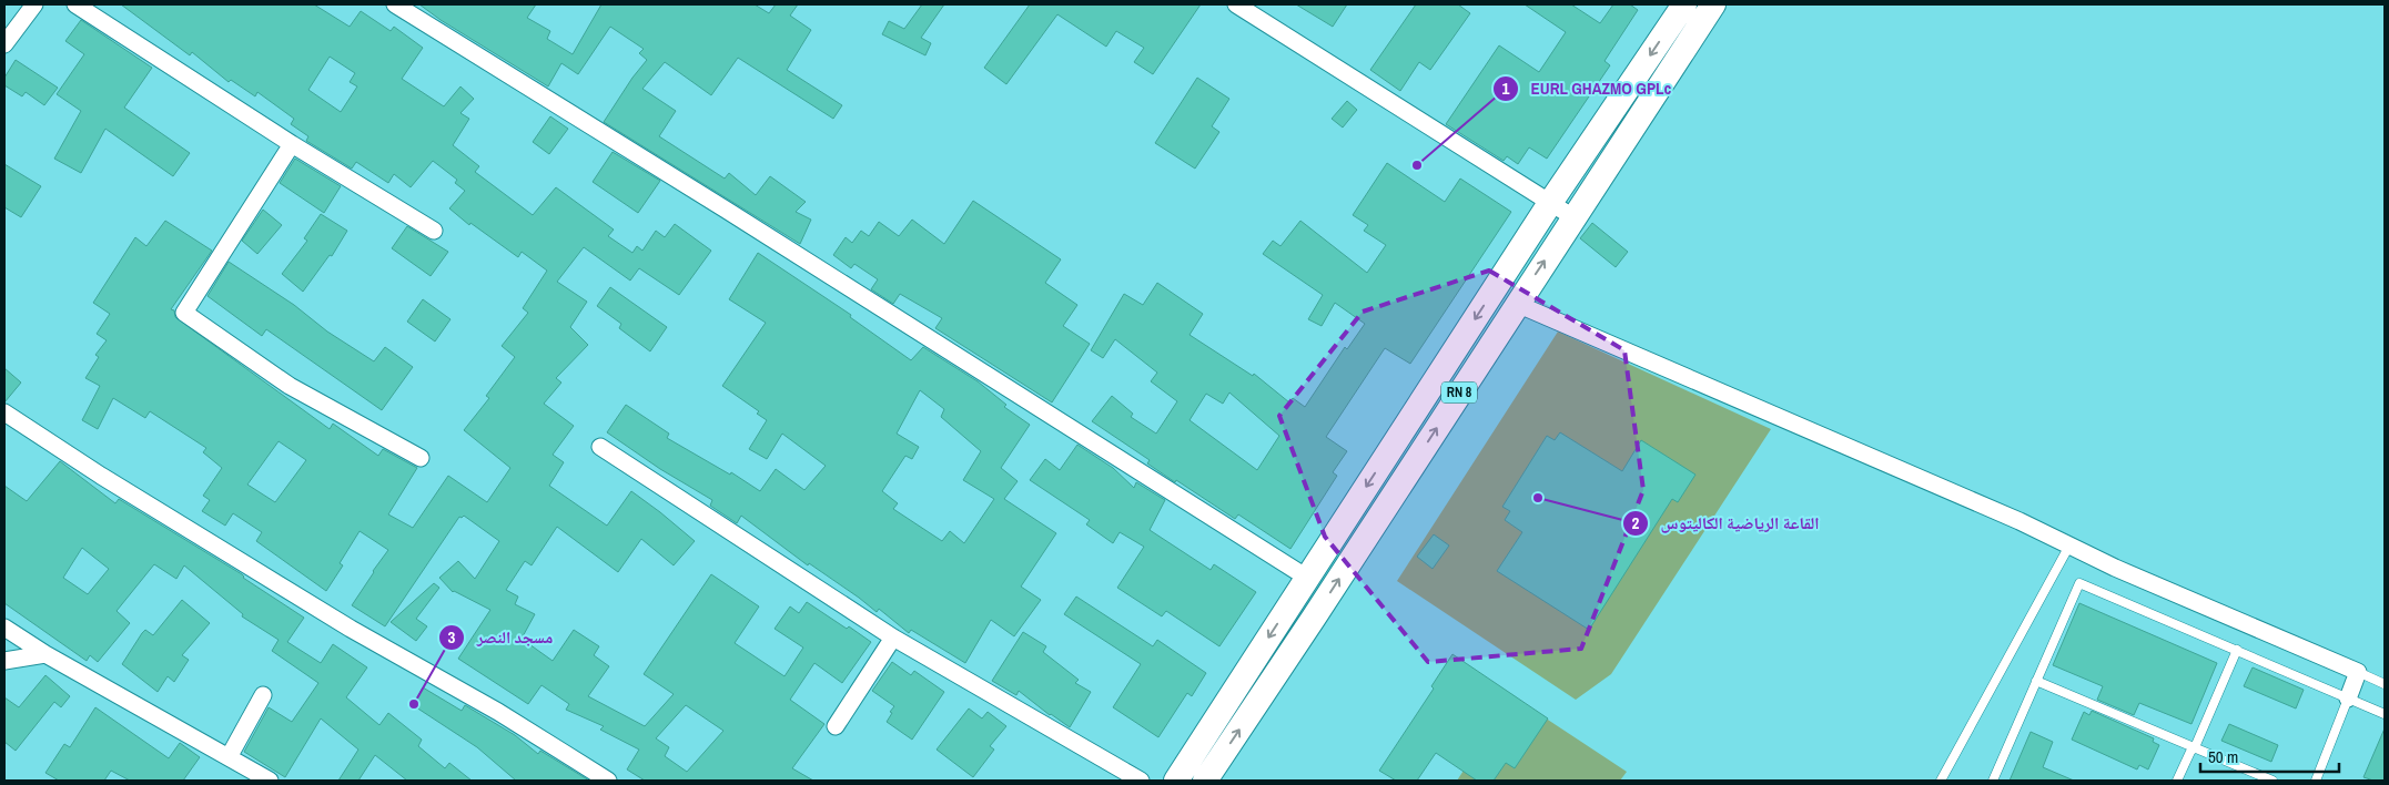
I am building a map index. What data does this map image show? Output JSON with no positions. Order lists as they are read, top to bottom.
{
  "streets": {
    "main road": ["RN 8"]
  },
  "places": ["EURL GHAZMO GPLc", "القاعة الرياضية الكاليتوس", "مسجد النصر"],
  "scale_bar": "50 m"
}
